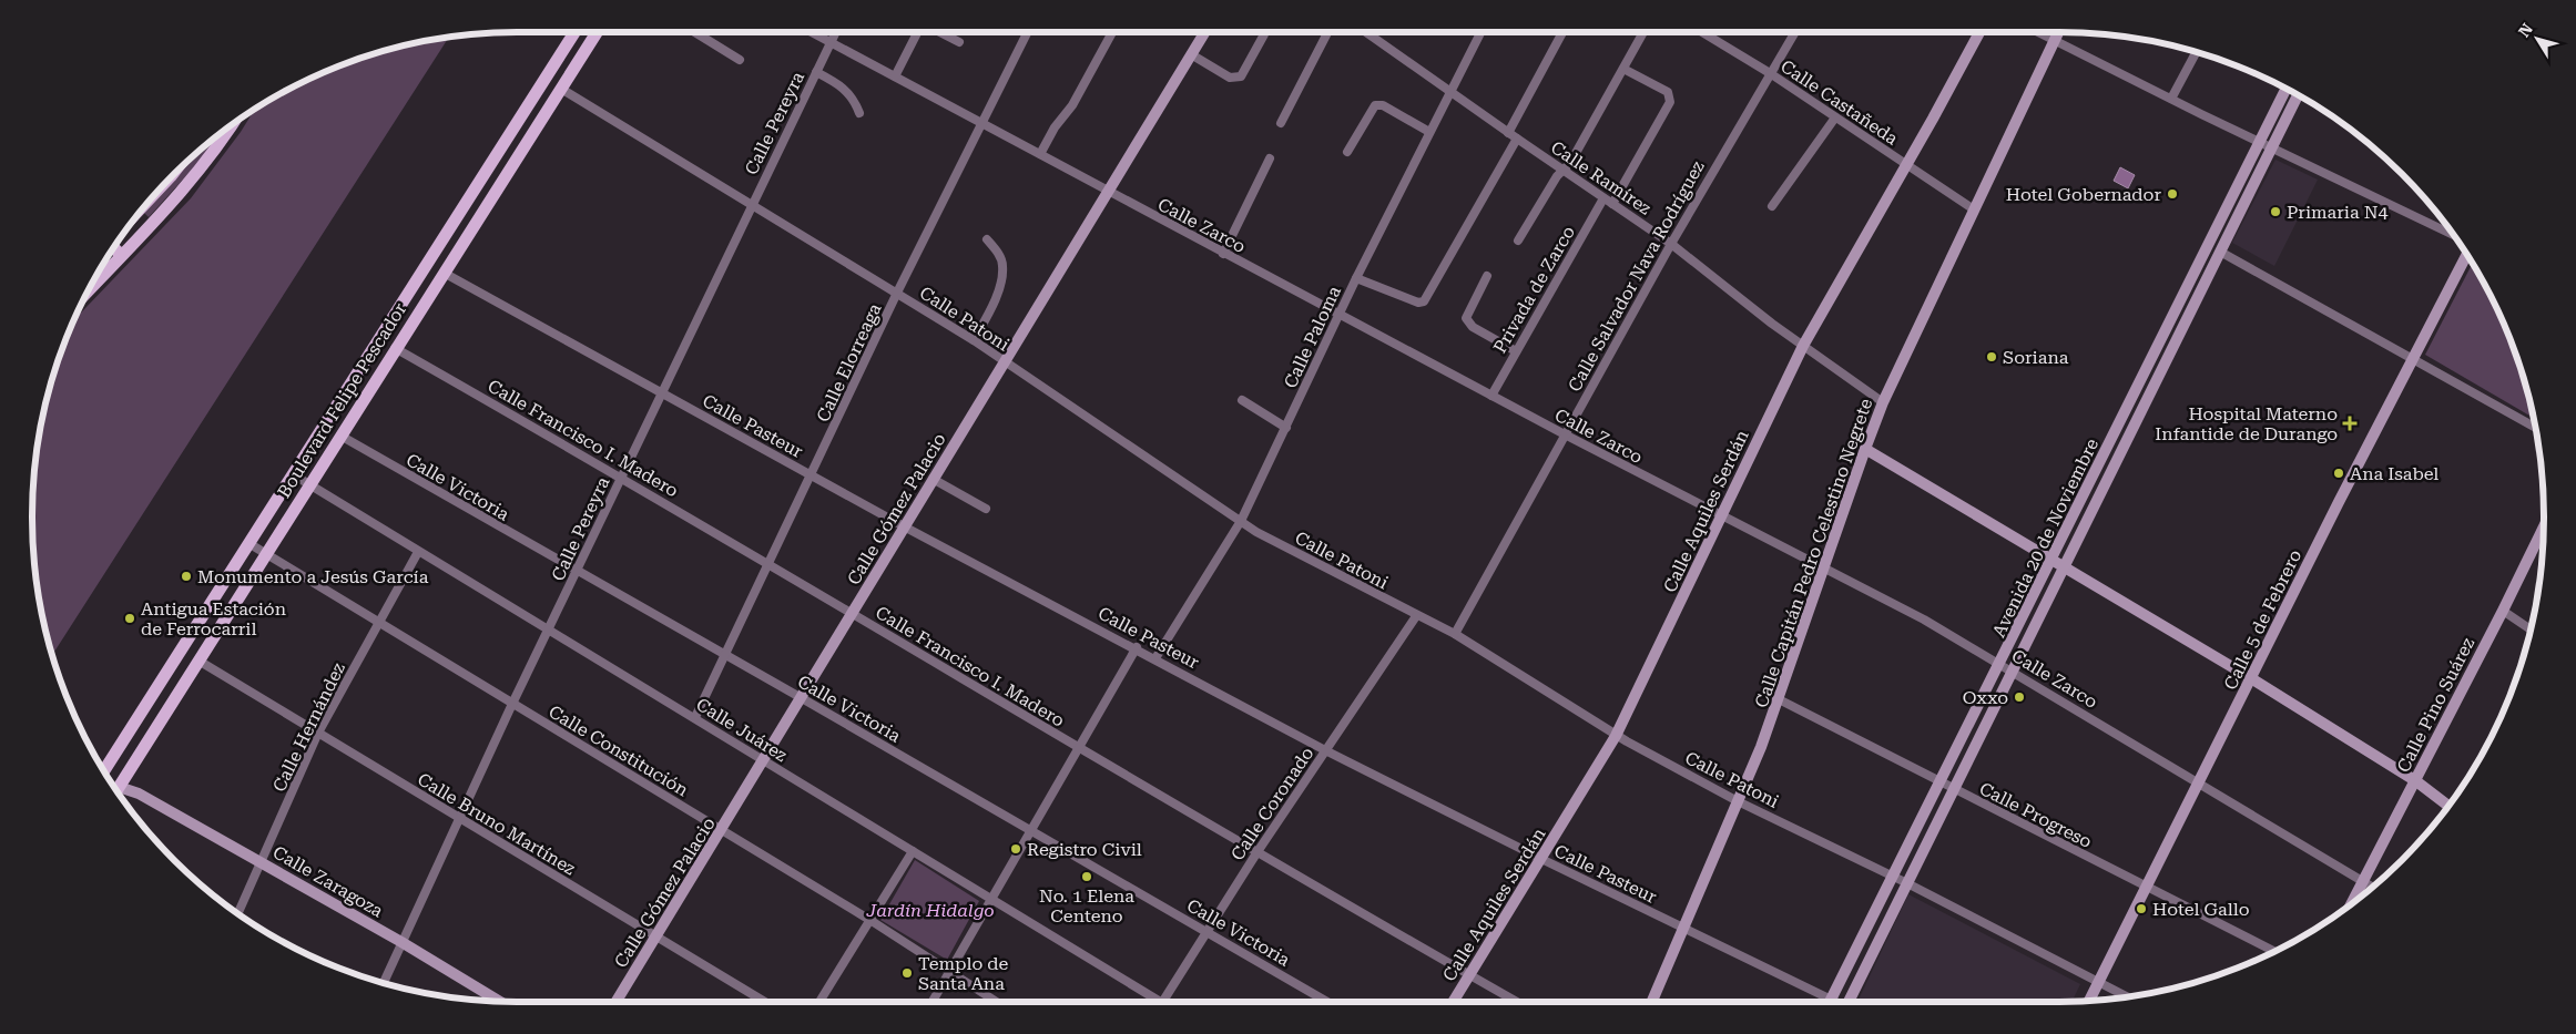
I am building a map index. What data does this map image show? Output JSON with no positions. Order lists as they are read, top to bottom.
{
  "streets": {
    "main road": ["Boulevard Felipe Pescador"],
    "street": [
      "Calle Castañeda",
      "Calle Pereyra",
      "Calle Ramírez",
      "Calle Zarco",
      "Calle Salvador Nava Rodríguez",
      "Privada de Zarco",
      "Calle Patoni",
      "Calle Paloma",
      "Calle Elorreaga",
      "Calle Pasteur",
      "Calle Francisco I. Madero",
      "Calle Victoria",
      "Calle Gómez Palacio",
      "Calle Aquiles Serdán",
      "Avenida 20 de Noviembre",
      "Calle Capitán Pedro Celestino Negrete",
      "Calle 5 de Febrero",
      "Calle Pino Suárez",
      "Calle Hernández",
      "Calle Juárez",
      "Calle Constitución",
      "Calle Coronado",
      "Calle Progreso",
      "Calle Bruno Martínez",
      "Calle Zaragoza"
    ]
  },
  "crossings": [
    ["Calle Castañeda", "Calle Salvador Nava Rodríguez"],
    ["Calle Castañeda", "Calle Aquiles Serdán"],
    ["Calle Castañeda", "Calle Capitán Pedro Celestino Negrete"],
    ["Calle Pereyra", "Calle Zarco"],
    ["Calle Pereyra", "Calle Patoni"],
    ["Calle Pereyra", "Calle Pasteur"],
    ["Calle Pereyra", "Calle Francisco I. Madero"],
    ["Calle Pereyra", "Calle Victoria"],
    ["Calle Pereyra", "Calle Juárez"],
    ["Calle Pereyra", "Calle Constitución"],
    ["Calle Pereyra", "Calle Bruno Martínez"],
    ["Calle Pereyra", "Calle Zaragoza"],
    ["Calle Ramírez", "Calle Salvador Nava Rodríguez"],
    ["Calle Ramírez", "Privada de Zarco"],
    ["Calle Ramírez", "Calle Paloma"],
    ["Calle Ramírez", "Calle Aquiles Serdán"],
    ["Calle Ramírez", "Calle Capitán Pedro Celestino Negrete"],
    ["Calle Zarco", "Calle Salvador Nava Rodríguez"],
    ["Calle Zarco", "Privada de Zarco"],
    ["Calle Zarco", "Calle Paloma"],
    ["Calle Zarco", "Calle Elorreaga"],
    ["Calle Zarco", "Calle Gómez Palacio"],
    ["Calle Zarco", "Calle Aquiles Serdán"],
    ["Calle Zarco", "Avenida 20 de Noviembre"],
    ["Calle Zarco", "Calle Capitán Pedro Celestino Negrete"],
    ["Calle Zarco", "Calle 5 de Febrero"],
    ["Calle Zarco", "Calle Pino Suárez"],
    ["Calle Salvador Nava Rodríguez", "Calle Patoni"],
    ["Calle Patoni", "Calle Paloma"],
    ["Calle Patoni", "Calle Elorreaga"],
    ["Calle Patoni", "Boulevard Felipe Pescador"],
    ["Calle Patoni", "Calle Gómez Palacio"],
    ["Calle Patoni", "Calle Aquiles Serdán"],
    ["Calle Patoni", "Avenida 20 de Noviembre"],
    ["Calle Patoni", "Calle Capitán Pedro Celestino Negrete"],
    ["Calle Patoni", "Calle 5 de Febrero"],
    ["Calle Patoni", "Calle Coronado"],
    ["Calle Paloma", "Calle Pasteur"],
    ["Calle Elorreaga", "Calle Pasteur"],
    ["Calle Elorreaga", "Calle Francisco I. Madero"],
    ["Calle Elorreaga", "Calle Victoria"],
    ["Calle Elorreaga", "Calle Juárez"],
    ["Boulevard Felipe Pescador", "Calle Pasteur"],
    ["Boulevard Felipe Pescador", "Calle Francisco I. Madero"],
    ["Boulevard Felipe Pescador", "Calle Victoria"],
    ["Boulevard Felipe Pescador", "Calle Juárez"],
    ["Boulevard Felipe Pescador", "Calle Constitución"],
    ["Boulevard Felipe Pescador", "Calle Bruno Martínez"],
    ["Boulevard Felipe Pescador", "Calle Zaragoza"],
    ["Calle Pasteur", "Calle Gómez Palacio"],
    ["Calle Pasteur", "Calle Aquiles Serdán"],
    ["Calle Pasteur", "Calle Capitán Pedro Celestino Negrete"],
    ["Calle Pasteur", "Calle Coronado"],
    ["Calle Francisco I. Madero", "Calle Gómez Palacio"],
    ["Calle Francisco I. Madero", "Calle Aquiles Serdán"],
    ["Calle Francisco I. Madero", "Calle Coronado"],
    ["Calle Victoria", "Calle Gómez Palacio"],
    ["Calle Victoria", "Calle Coronado"],
    ["Calle Gómez Palacio", "Calle Juárez"],
    ["Calle Gómez Palacio", "Calle Constitución"],
    ["Calle Gómez Palacio", "Calle Bruno Martínez"],
    ["Avenida 20 de Noviembre", "Calle Progreso"],
    ["Calle Capitán Pedro Celestino Negrete", "Calle Progreso"],
    ["Calle 5 de Febrero", "Calle Progreso"],
    ["Calle Hernández", "Calle Juárez"],
    ["Calle Hernández", "Calle Constitución"],
    ["Calle Hernández", "Calle Bruno Martínez"],
    ["Calle Hernández", "Calle Zaragoza"]
  ],
  "parks": ["Jardín Hidalgo"],
  "places": {
    "other": [
      "Hotel Gobernador",
      "Primaria N4",
      "Soriana",
      "Ana Isabel",
      "Monumento a Jesús García",
      "Antigua Estación de Ferrocarril",
      "Oxxo",
      "Registro Civil",
      "No. 1 Elena Centeno",
      "Hotel Gallo",
      "Templo de Santa Ana"
    ],
    "health": ["Hospital Materno Infantide de Durango"]
  },
  "north": "top left"
}
